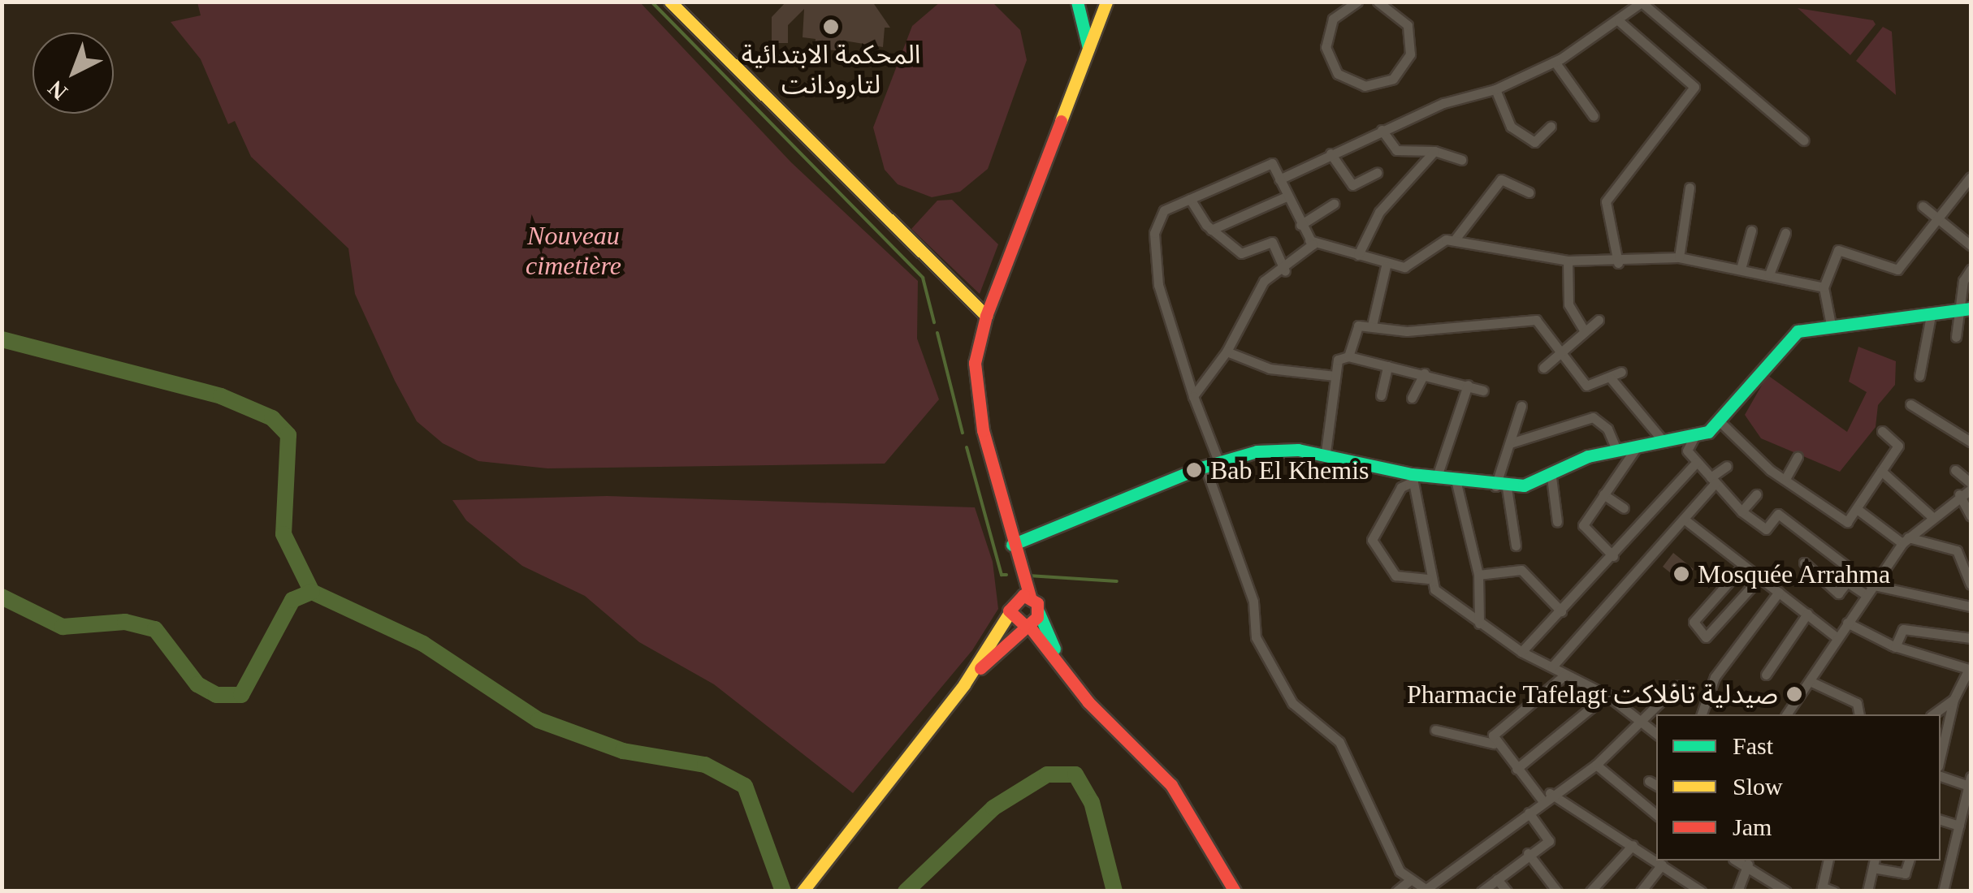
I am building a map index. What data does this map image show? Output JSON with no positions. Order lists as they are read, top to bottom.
{
  "parks": ["Nouveau cimetière"],
  "places": [
    "المحكمة الابتدائية لتارودانت",
    "Bab El Khemis",
    "Mosquée Arrahma",
    "Pharmacie Tafelagt صيدلية تافلاكت"
  ],
  "legend": ["Fast", "Slow", "Jam"],
  "north": "bottom left"
}
